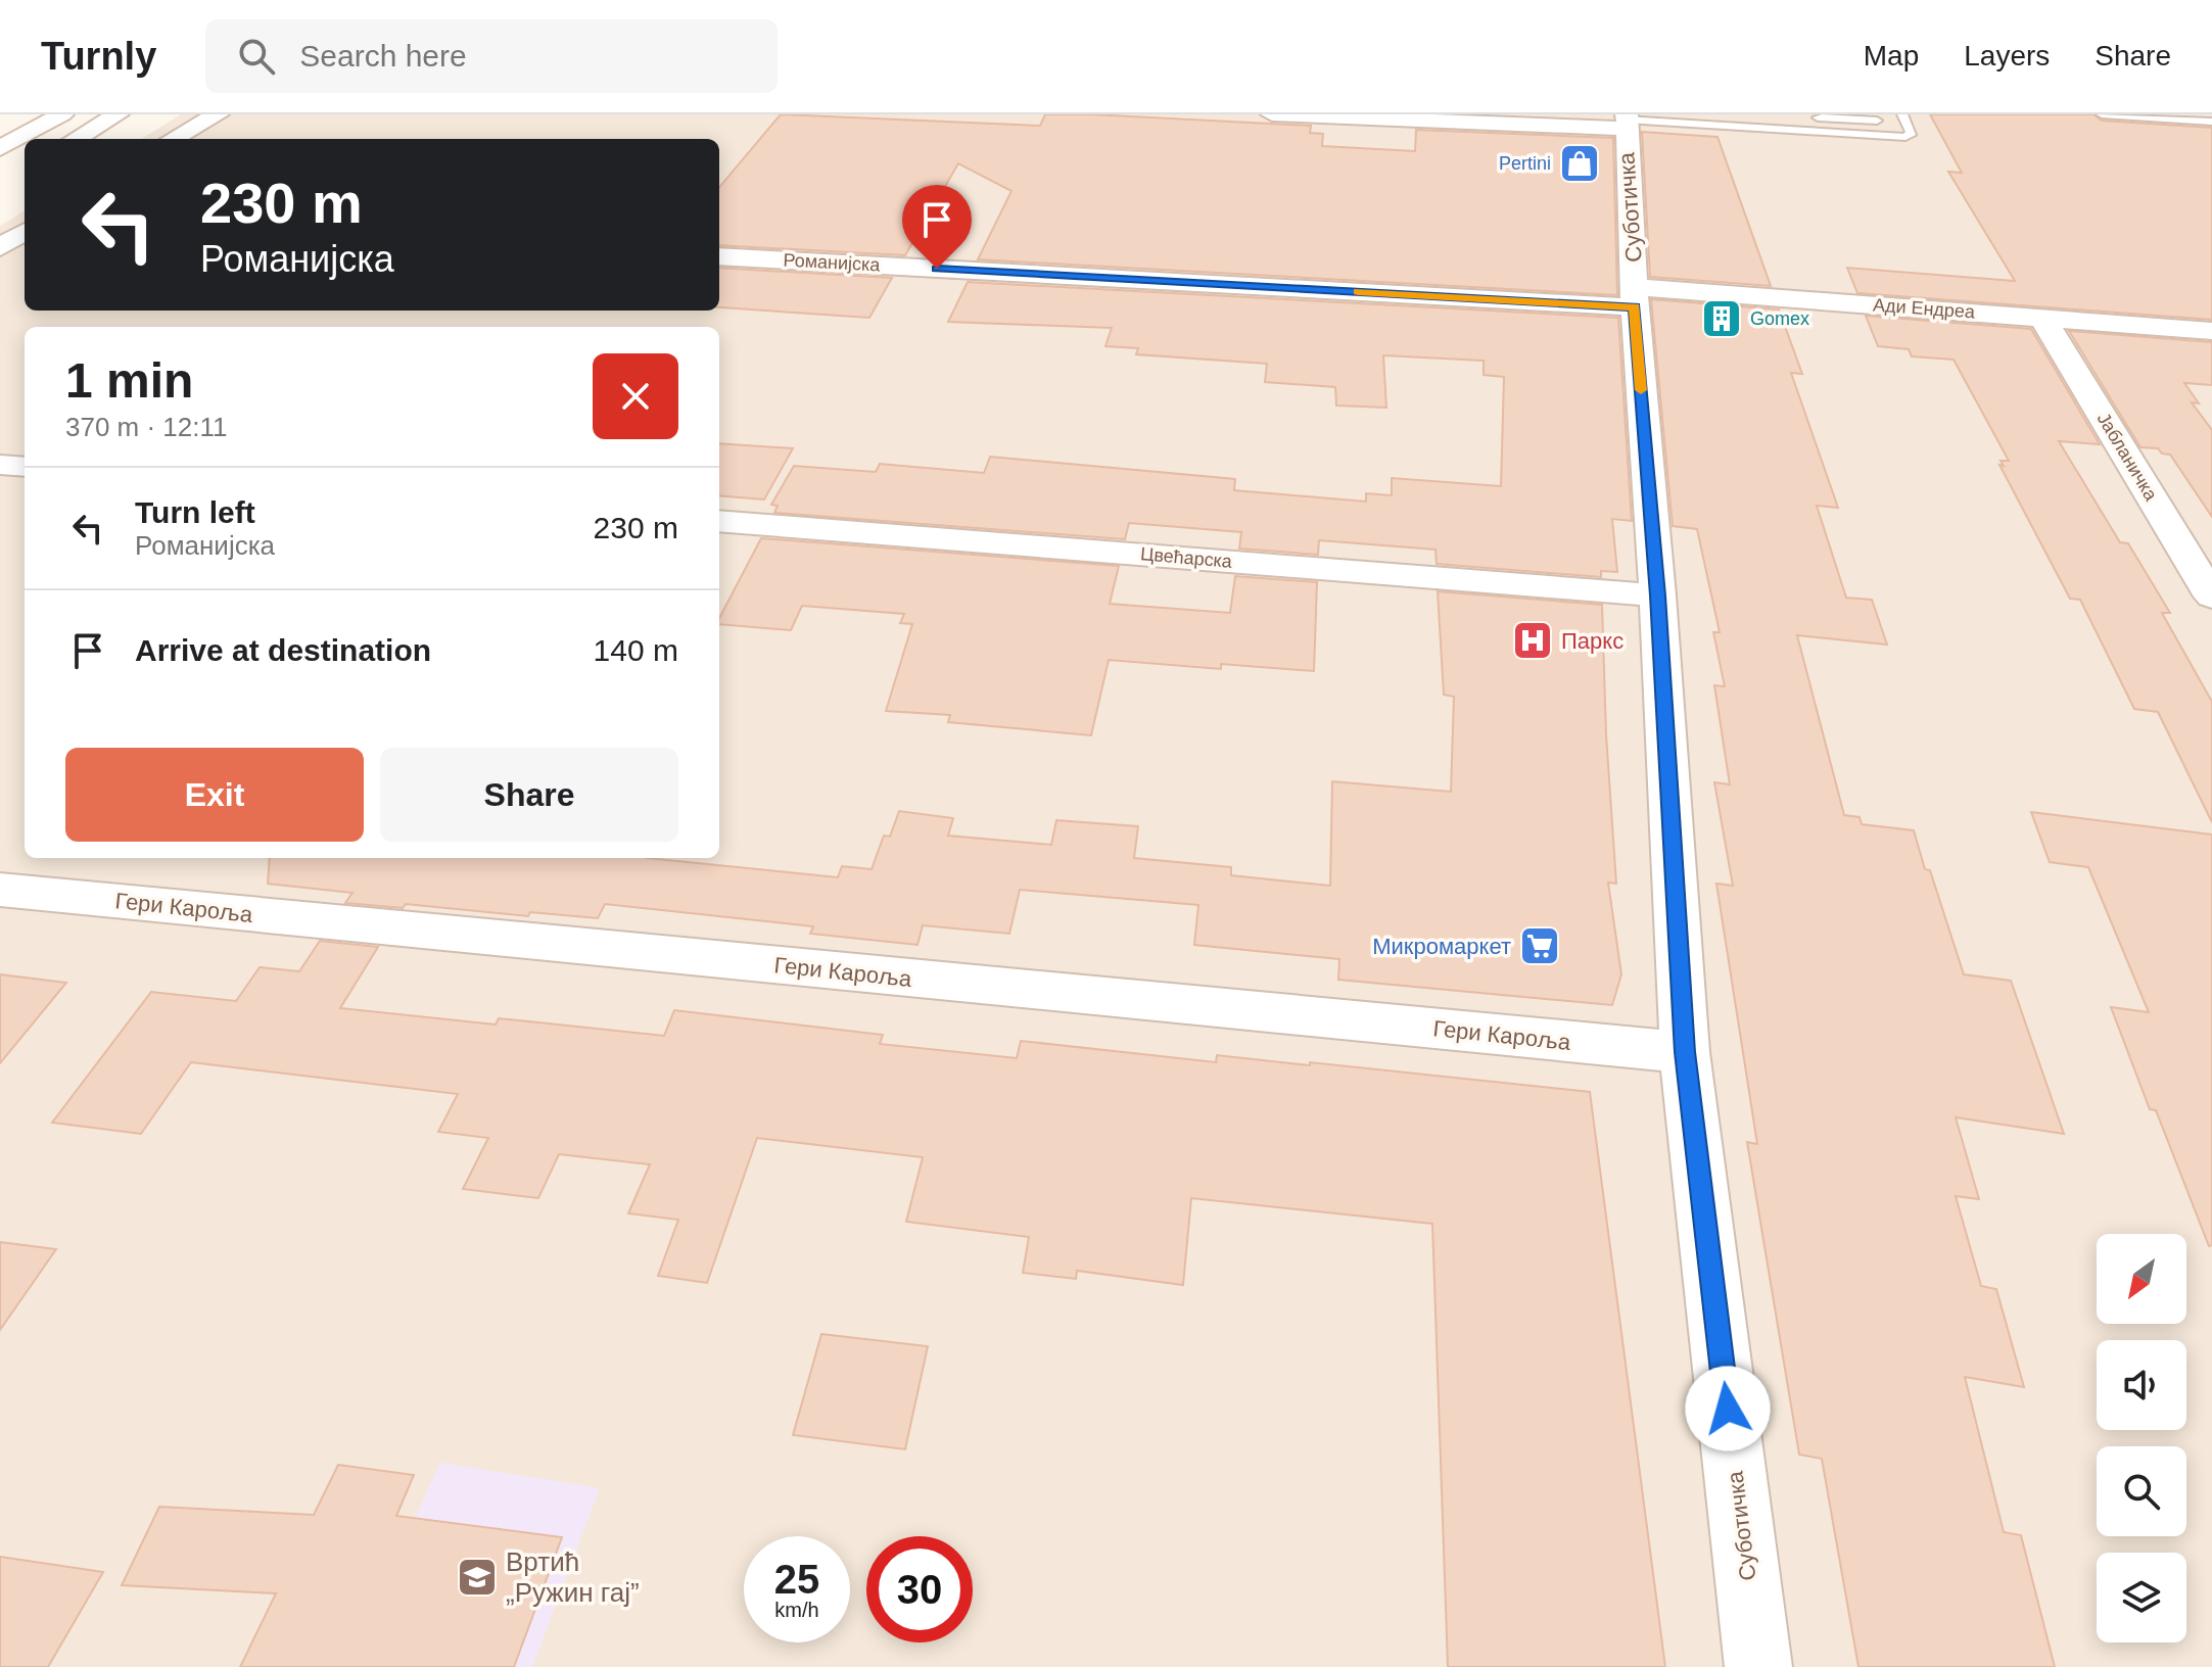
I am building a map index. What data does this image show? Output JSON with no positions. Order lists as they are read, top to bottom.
{
  "streets": {
    "street": [
      "Суботичка",
      "Романијска",
      "Ади Ендреа",
      "Јабланичка",
      "Цвећарска",
      "Гери Кароља"
    ]
  },
  "crossings": [
    ["Суботичка", "Романијска"],
    ["Суботичка", "Ади Ендреа"],
    ["Суботичка", "Цвећарска"],
    ["Суботичка", "Гери Кароља"],
    ["Романијска", "Ади Ендреа"],
    ["Ади Ендреа", "Јабланичка"]
  ],
  "places": {
    "shop": ["Pertini"],
    "building": ["Gomex"],
    "hospital": ["Паркс"],
    "supermarket": ["Микромаркет"],
    "school or university": ["Вртић „Ружин гај”"]
  },
  "north": "bottom left",
  "page": {
    "header": "Turnly",
    "search": "Search here",
    "nav": ["Map", "Layers", "Share"],
    "turn": ["230 m", "Романијска"],
    "heading": ["1 min", "370 m · 12:11"],
    "list": [
      {
        "name": "Turn left",
        "note": "Романијска",
        "value": "230 m"
      },
      {
        "name": "Arrive at destination",
        "value": "140 m"
      }
    ],
    "buttons": ["Exit", "Share"],
    "speed": "25 km/h",
    "limit": "30"
  }
}
